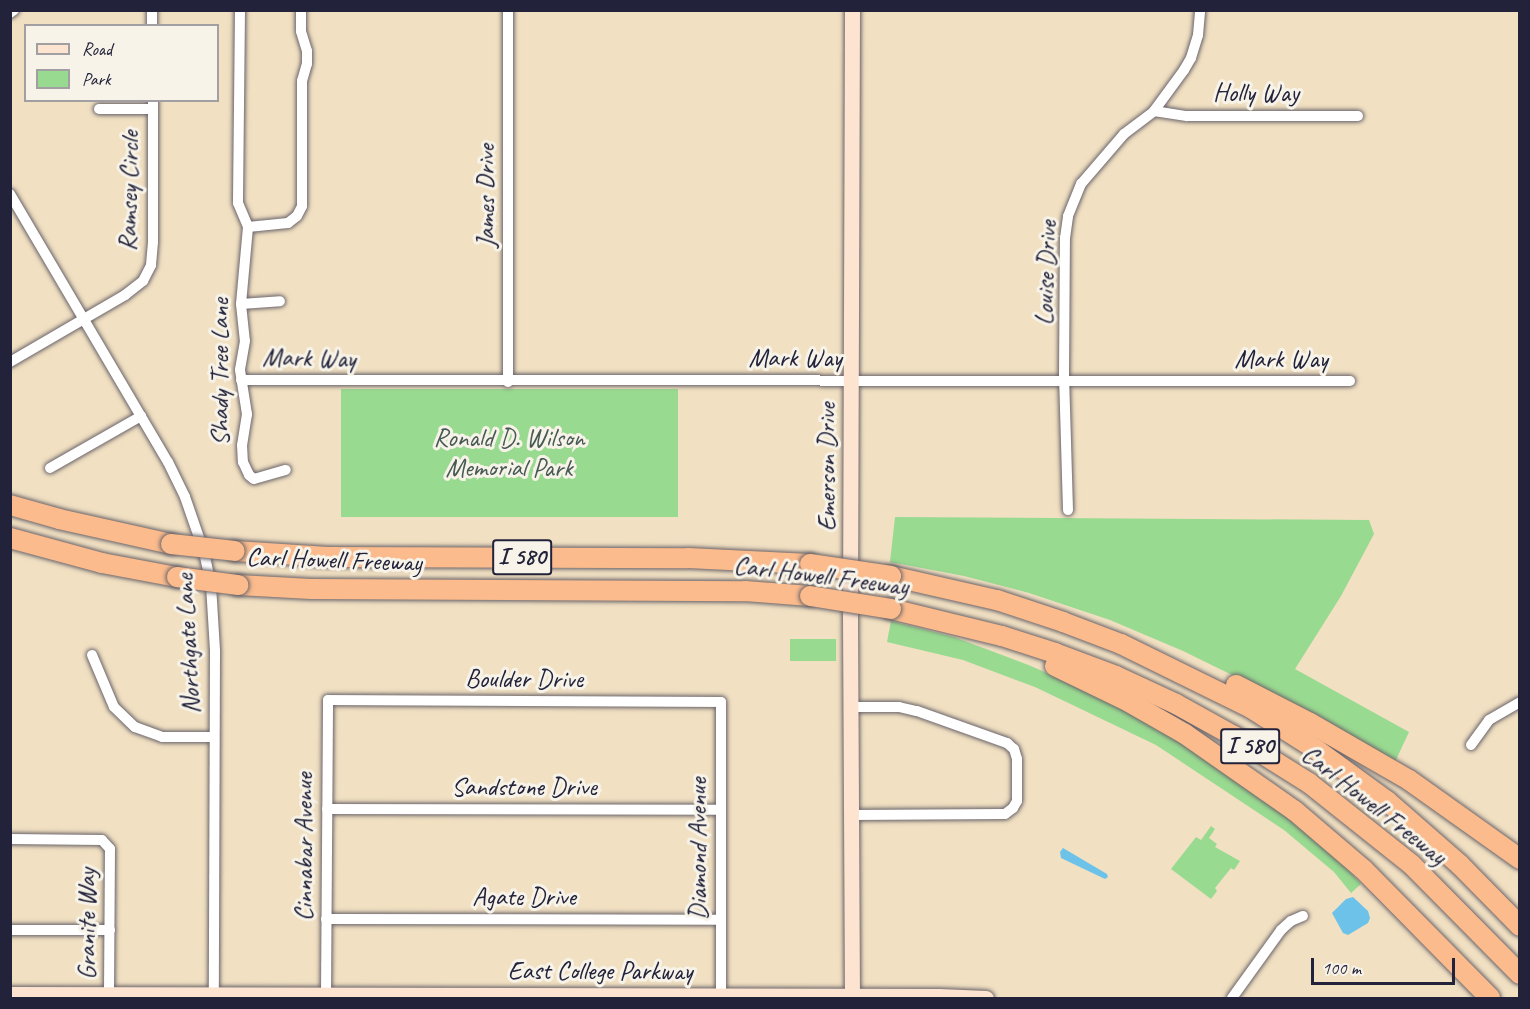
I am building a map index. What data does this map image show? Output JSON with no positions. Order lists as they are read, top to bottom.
{
  "streets": {
    "highway": ["I 580", "Carl Howell Freeway"],
    "street": [
      "Holly Way",
      "Ramsey Circle",
      "James Drive",
      "Louise Drive",
      "Mark Way",
      "Shady Tree Lane",
      "Emerson Drive",
      "Northgate Lane",
      "Boulder Drive",
      "Sandstone Drive",
      "Cinnabar Avenue",
      "Diamond Avenue",
      "Agate Drive",
      "Granite Way",
      "East College Parkway"
    ]
  },
  "crossings": [
    ["Holly Way", "Louise Drive"],
    ["Ramsey Circle", "Northgate Lane"],
    ["James Drive", "Mark Way"],
    ["Louise Drive", "Mark Way"],
    ["Mark Way", "Shady Tree Lane"],
    ["Mark Way", "Emerson Drive"],
    ["Emerson Drive", "East College Parkway"],
    ["Northgate Lane", "East College Parkway"],
    ["Boulder Drive", "Cinnabar Avenue"],
    ["Boulder Drive", "Diamond Avenue"],
    ["Sandstone Drive", "Cinnabar Avenue"],
    ["Sandstone Drive", "Diamond Avenue"],
    ["Cinnabar Avenue", "Agate Drive"],
    ["Cinnabar Avenue", "East College Parkway"],
    ["Diamond Avenue", "Agate Drive"],
    ["Diamond Avenue", "East College Parkway"],
    ["Granite Way", "East College Parkway"]
  ],
  "parks": ["Ronald D. Wilson Memorial Park"],
  "legend": ["Road", "Park"],
  "scale_bar": "100 m"
}
